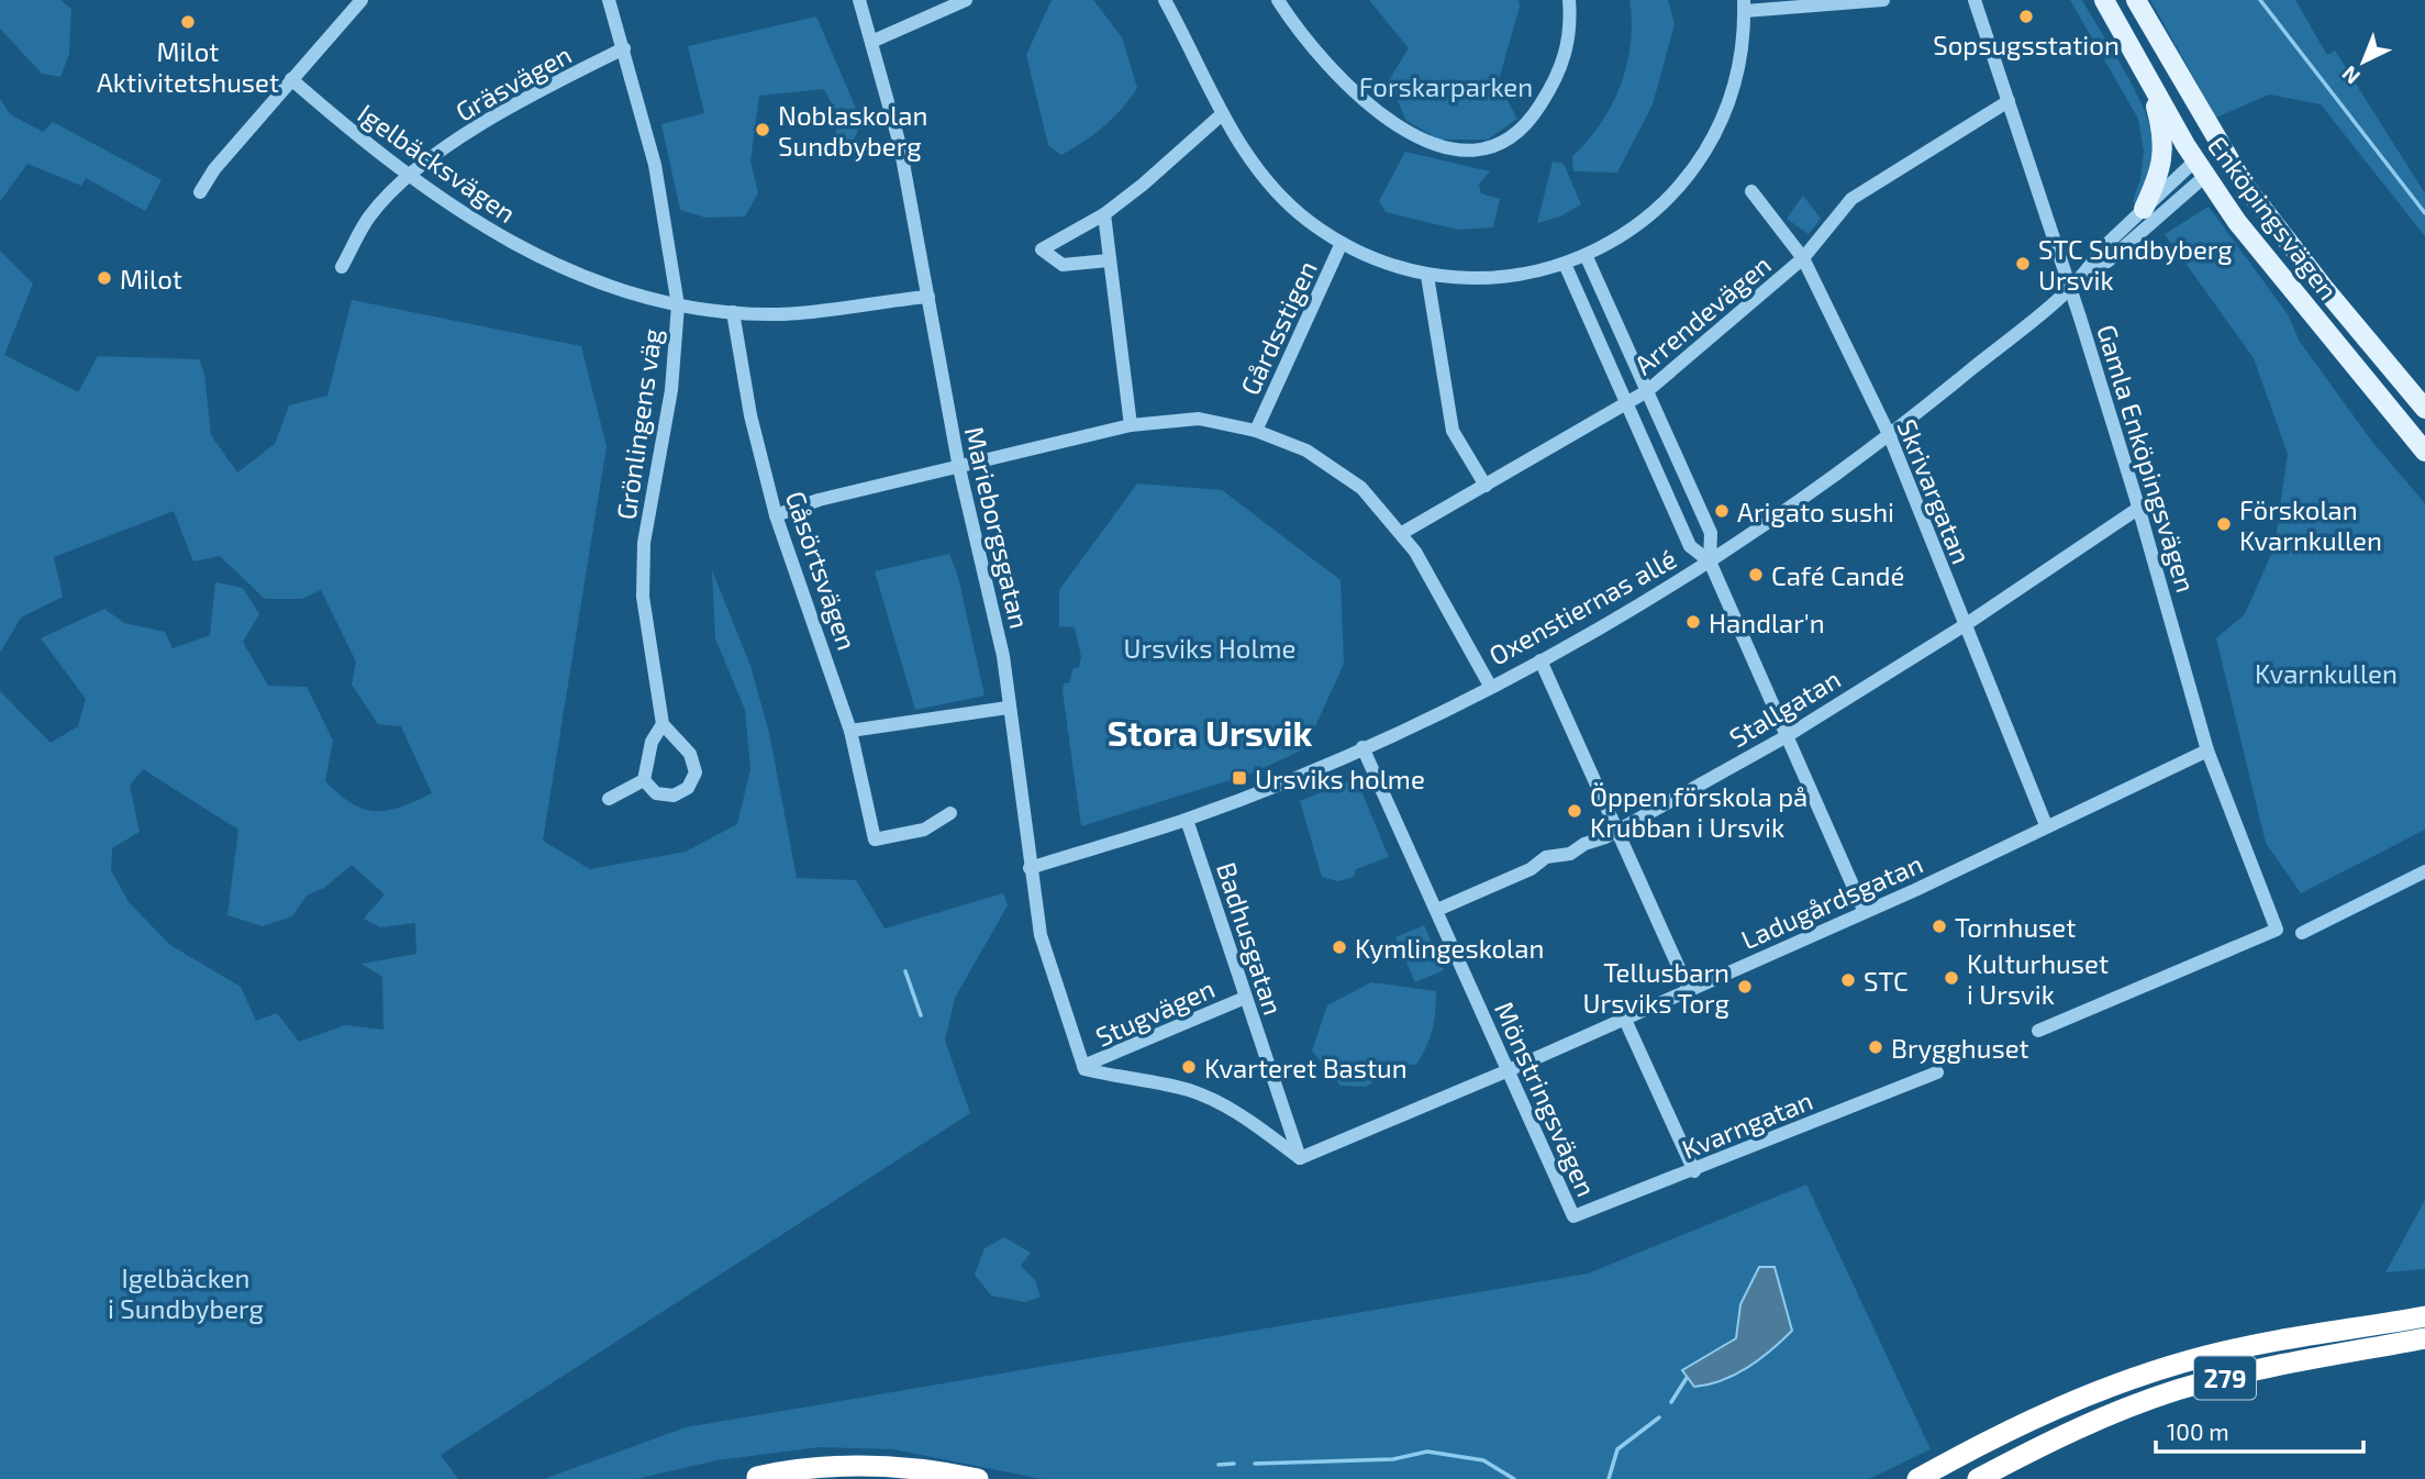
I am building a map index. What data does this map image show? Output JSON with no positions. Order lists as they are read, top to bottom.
{
  "streets": {
    "highway": ["279"],
    "main road": ["Enköpingsvägen"],
    "street": [
      "Gräsvägen",
      "Igelbäcksvägen",
      "Arrendevägen",
      "Gårdsstigen",
      "Grönlingens väg",
      "Gamla Enköpingsvägen",
      "Skrivargatan",
      "Marieborgsgatan",
      "Gåsörtsvägen",
      "Oxenstiernas allé",
      "Stallgatan",
      "Ladugårdsgatan",
      "Badhusgatan",
      "Stugvägen",
      "Mönstringsvägen",
      "Kvarngatan"
    ]
  },
  "crossings": [
    ["Gräsvägen", "Igelbäcksvägen"],
    ["Gräsvägen", "Grönlingens väg"],
    ["Igelbäcksvägen", "Grönlingens väg"],
    ["Igelbäcksvägen", "Marieborgsgatan"],
    ["Igelbäcksvägen", "Gåsörtsvägen"],
    ["Enköpingsvägen", "Oxenstiernas allé"],
    ["Arrendevägen", "Gamla Enköpingsvägen"],
    ["Arrendevägen", "Skrivargatan"],
    ["Gamla Enköpingsvägen", "Oxenstiernas allé"],
    ["Gamla Enköpingsvägen", "Stallgatan"],
    ["Gamla Enköpingsvägen", "Ladugårdsgatan"],
    ["Skrivargatan", "Oxenstiernas allé"],
    ["Skrivargatan", "Stallgatan"],
    ["Skrivargatan", "Ladugårdsgatan"],
    ["Marieborgsgatan", "Oxenstiernas allé"],
    ["Marieborgsgatan", "Stugvägen"],
    ["Oxenstiernas allé", "Badhusgatan"],
    ["Oxenstiernas allé", "Mönstringsvägen"],
    ["Stallgatan", "Mönstringsvägen"],
    ["Ladugårdsgatan", "Badhusgatan"],
    ["Ladugårdsgatan", "Mönstringsvägen"],
    ["Badhusgatan", "Stugvägen"],
    ["Mönstringsvägen", "Kvarngatan"]
  ],
  "districts": ["Stora Ursvik"],
  "parks": [
    "Forskarparken",
    "Ursviks Holme",
    "Kvarnkullen",
    "Igelbäcken i Sundbyberg"
  ],
  "places": {
    "other": [
      "Sopsugsstation",
      "Milot Aktivitetshuset",
      "Noblaskolan Sundbyberg",
      "STC Sundbyberg Ursvik",
      "Milot",
      "Arigato sushi",
      "Förskolan Kvarnkullen",
      "Café Candé",
      "Handlar'n",
      "Öppen förskola på Krubban i Ursvik",
      "Tornhuset",
      "Kymlingeskolan",
      "Kulturhuset i Ursvik",
      "STC",
      "Tellusbarn Ursviks Torg",
      "Brygghuset",
      "Kvarteret Bastun"
    ],
    "transit": ["Ursviks holme"]
  },
  "scale_bar": "100 m",
  "north": "bottom left"
}
